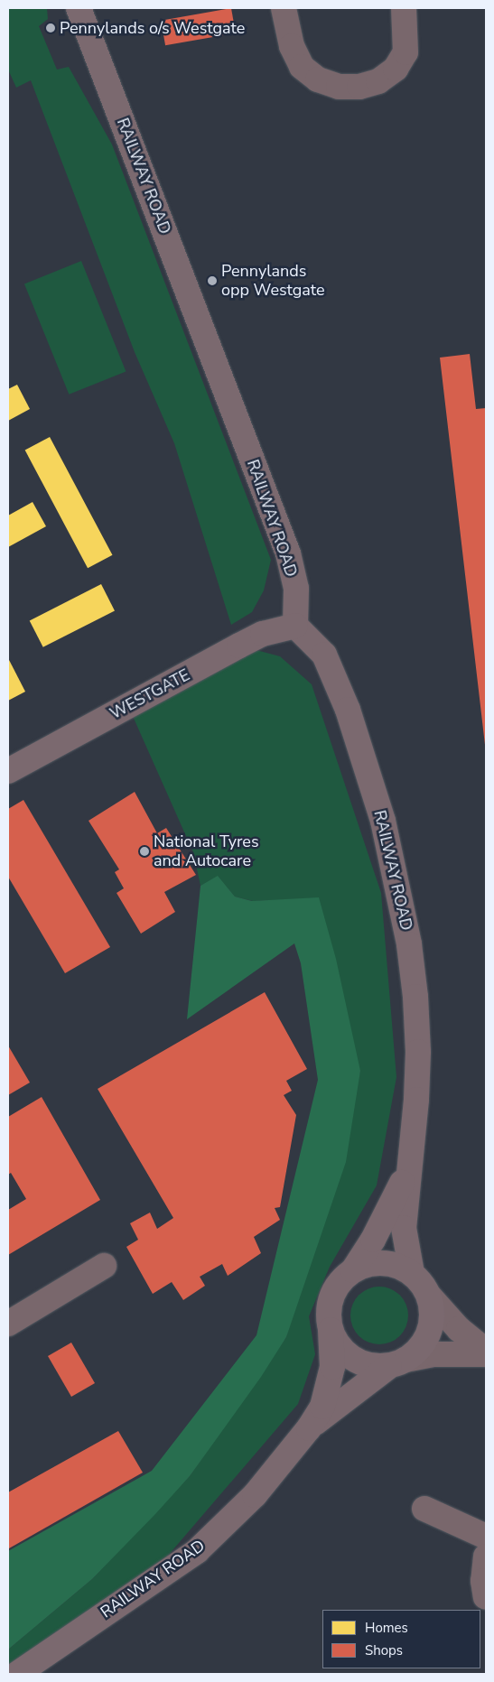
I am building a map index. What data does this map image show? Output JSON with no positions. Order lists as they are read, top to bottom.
{
  "streets": {
    "main road": ["RAILWAY ROAD", "WESTGATE"]
  },
  "crossings": [
    ["RAILWAY ROAD", "WESTGATE"]
  ],
  "places": ["Pennylands o/s Westgate", "Pennylands opp Westgate", "National Tyres and Autocare"],
  "legend": ["Homes", "Shops"]
}
